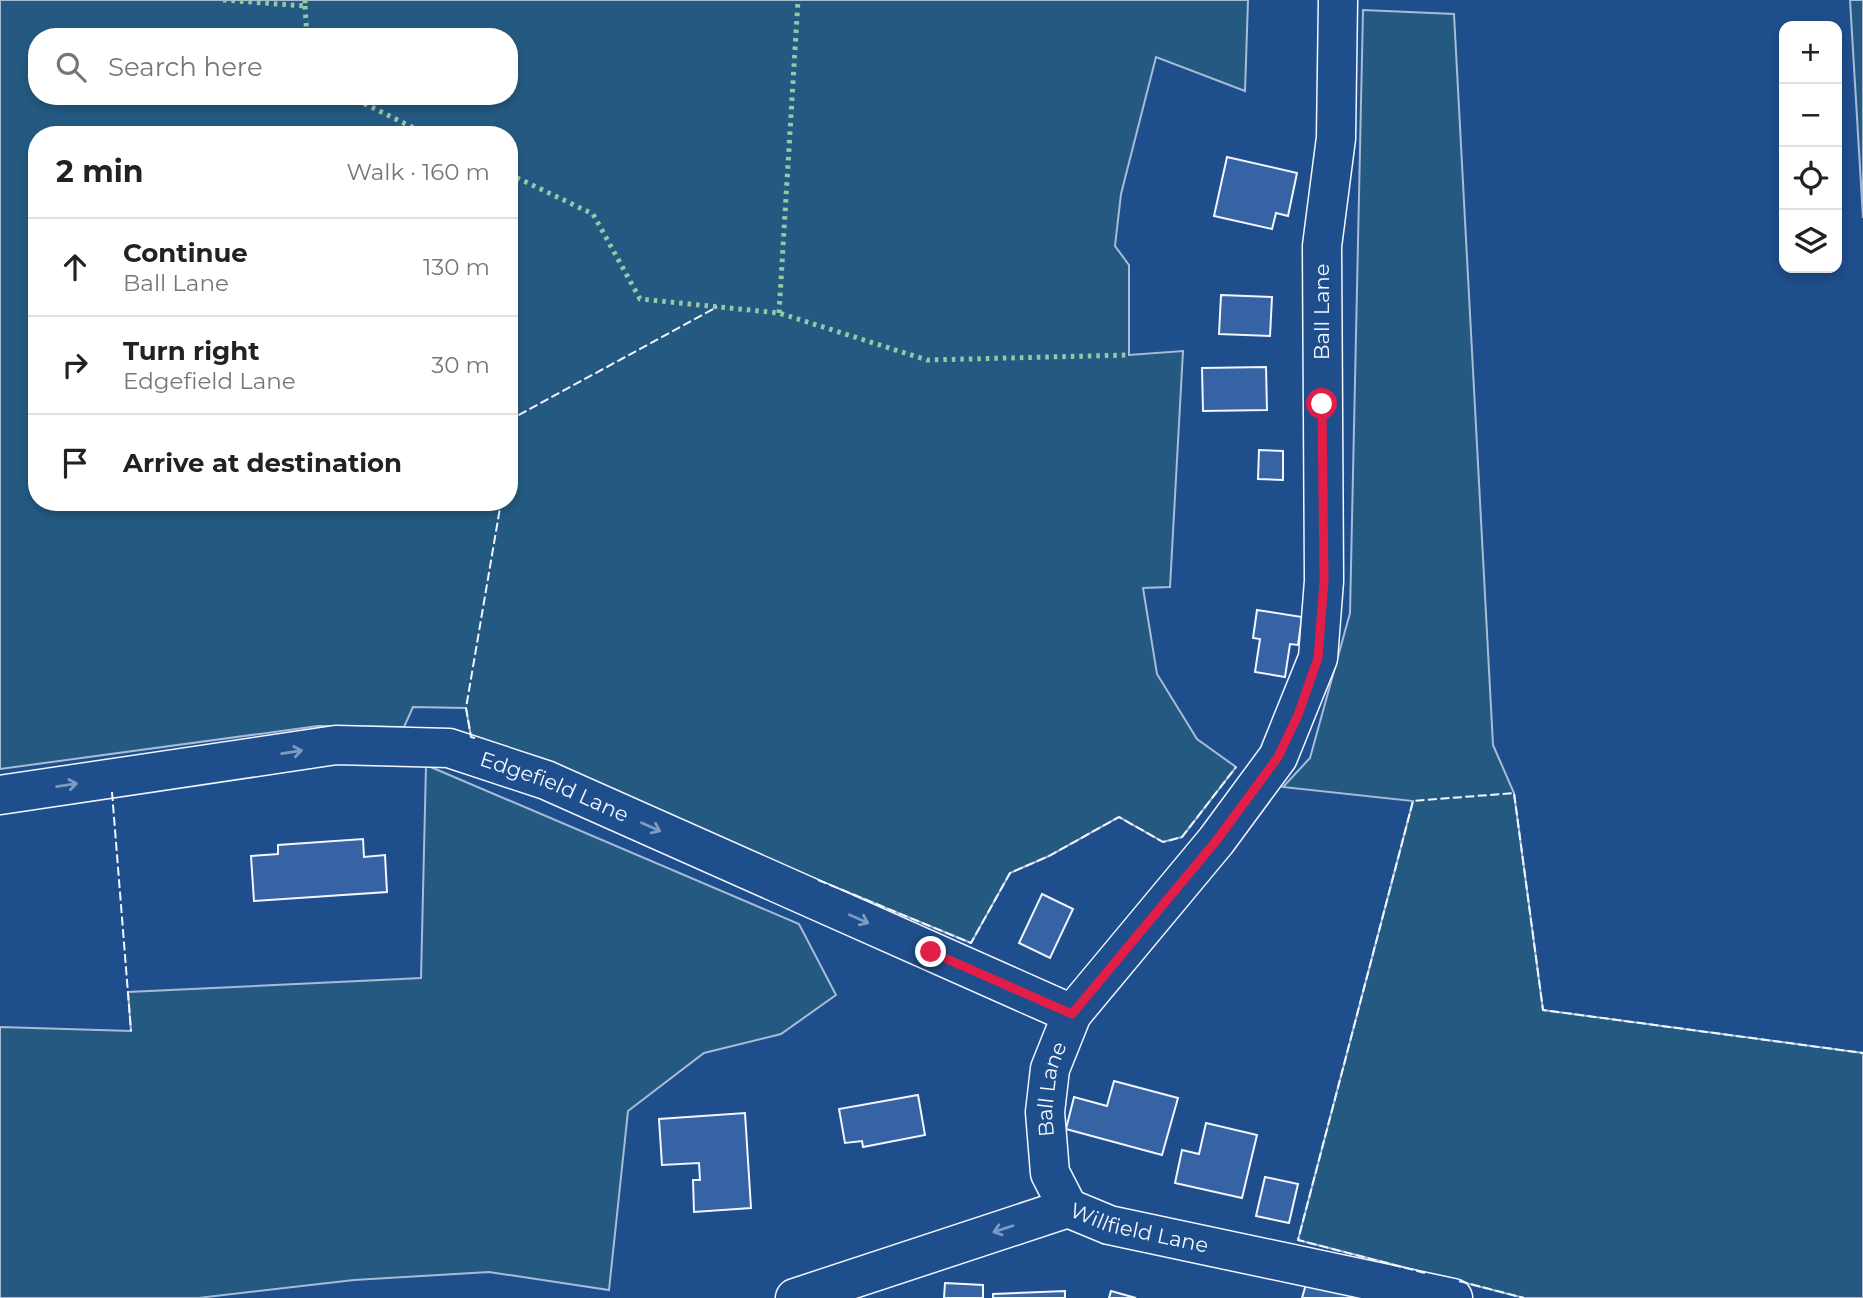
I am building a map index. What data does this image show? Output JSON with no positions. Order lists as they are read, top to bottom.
{
  "streets": {
    "street": ["Ball Lane", "Edgefield Lane", "Willfield Lane"]
  },
  "crossings": [
    ["Ball Lane", "Edgefield Lane"],
    ["Ball Lane", "Willfield Lane"]
  ],
  "one_way": ["Edgefield Lane", "Willfield Lane"],
  "page": {
    "map_buttons": ["+", "−"],
    "search": "Search here",
    "heading": ["2 min", "Walk · 160 m"],
    "list": [
      ["Continue", "Ball Lane", "130 m"],
      ["Turn right", "Edgefield Lane", "30 m"],
      "Arrive at destination"
    ]
  }
}
